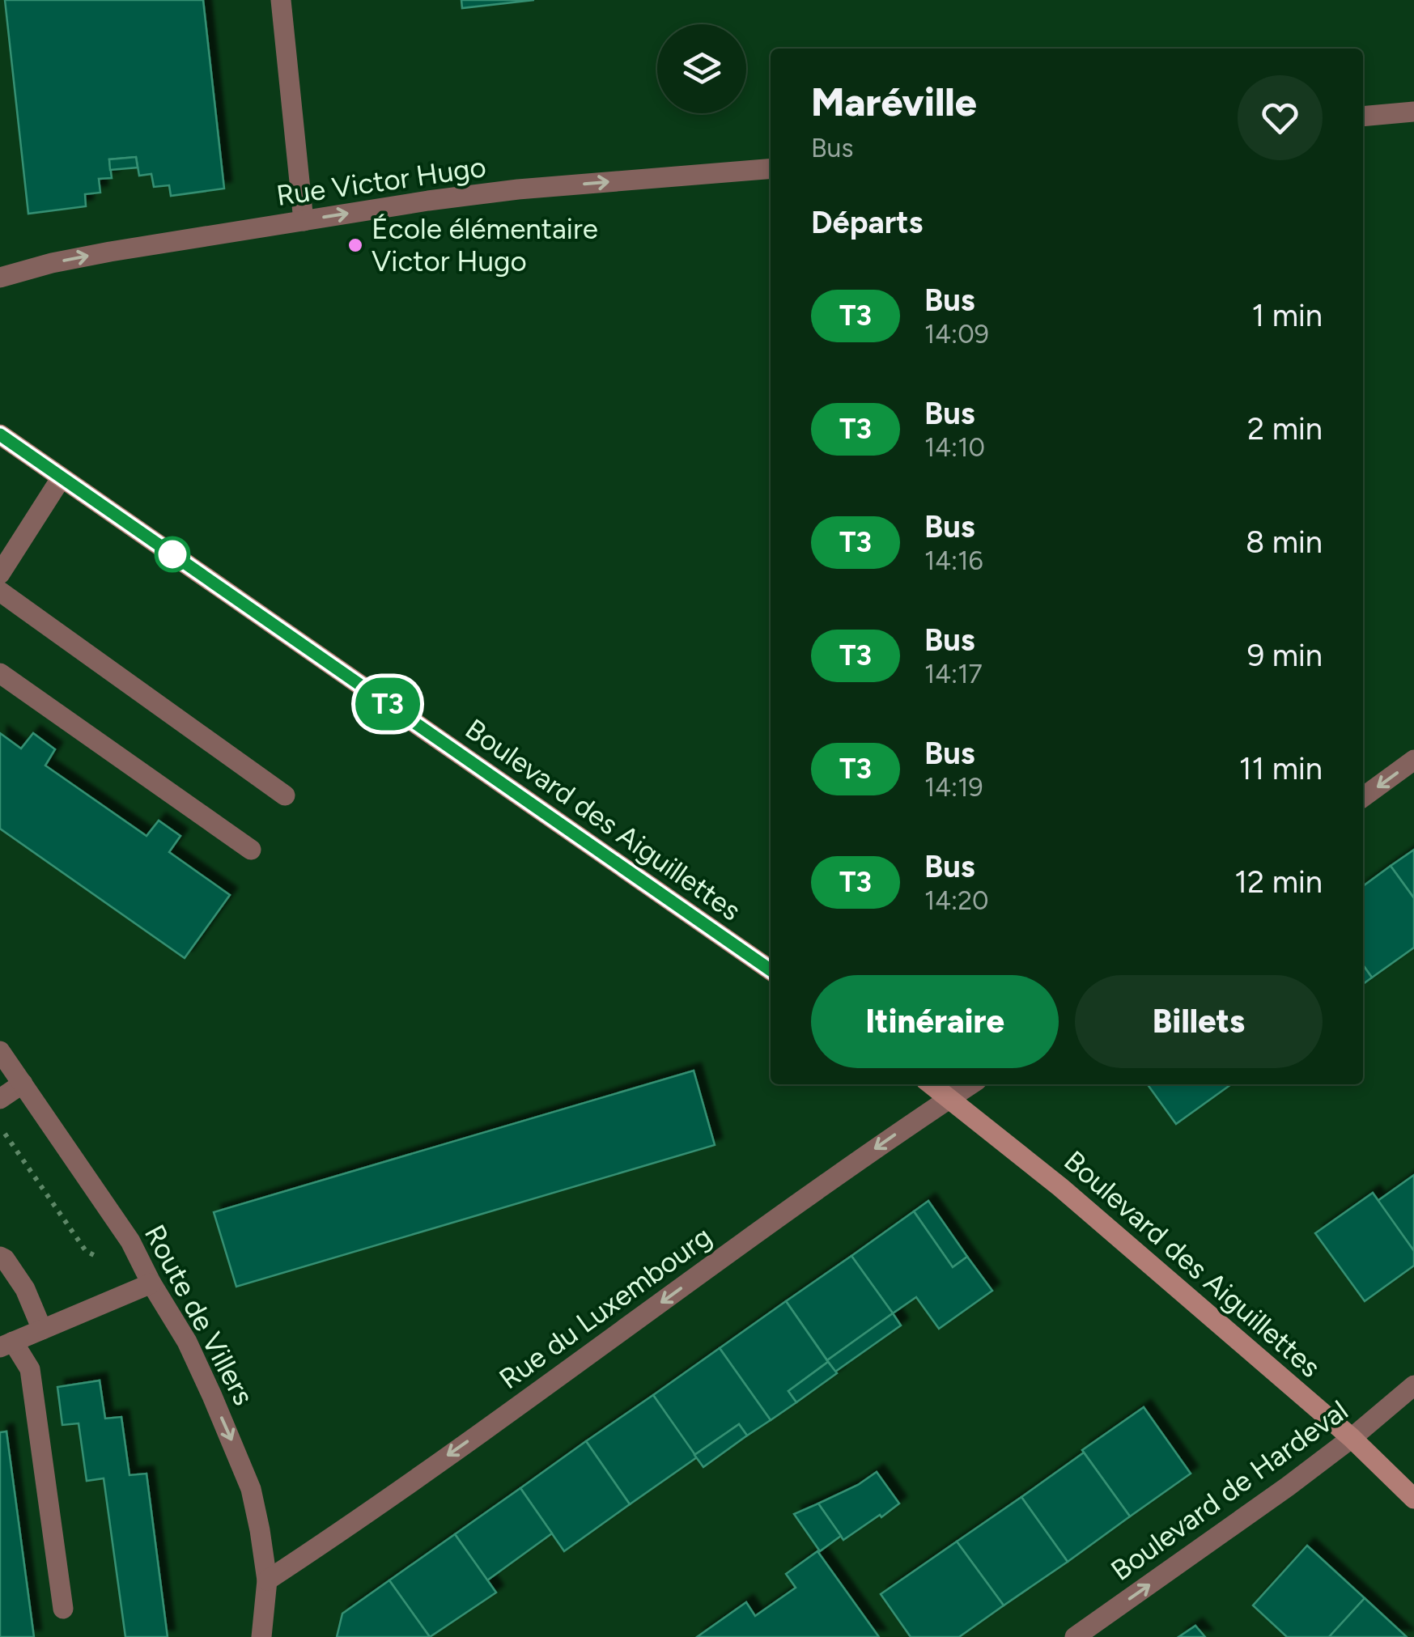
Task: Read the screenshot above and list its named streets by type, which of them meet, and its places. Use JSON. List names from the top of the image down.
{
  "streets": {
    "main road": ["Boulevard des Aiguillettes"],
    "street": [
      "Rue Victor Hugo",
      "Rue du Luxembourg",
      "Route de Villers",
      "Boulevard de Hardeval"
    ]
  },
  "crossings": [
    ["Boulevard des Aiguillettes", "Rue du Luxembourg"],
    ["Boulevard des Aiguillettes", "Boulevard de Hardeval"],
    ["Rue du Luxembourg", "Route de Villers"]
  ],
  "one_way": ["Rue Victor Hugo", "Rue du Luxembourg", "Boulevard de Hardeval"],
  "places": ["École élémentaire Victor Hugo"],
  "lines": ["bus line T3"],
  "page": {
    "on_map": "T3",
    "heading": [
      ["Maréville", "Bus"],
      "Départs"
    ],
    "list": [
      {
        "mark": "T3",
        "name": "Bus",
        "note": "14:09",
        "value": "1 min"
      },
      {
        "mark": "T3",
        "name": "Bus",
        "note": "14:10",
        "value": "2 min"
      },
      {
        "mark": "T3",
        "name": "Bus",
        "note": "14:16",
        "value": "8 min"
      },
      {
        "mark": "T3",
        "name": "Bus",
        "note": "14:17",
        "value": "9 min"
      },
      {
        "mark": "T3",
        "name": "Bus",
        "note": "14:19",
        "value": "11 min"
      },
      {
        "mark": "T3",
        "name": "Bus",
        "note": "14:20",
        "value": "12 min"
      }
    ],
    "buttons": ["Itinéraire", "Billets"]
  }
}
